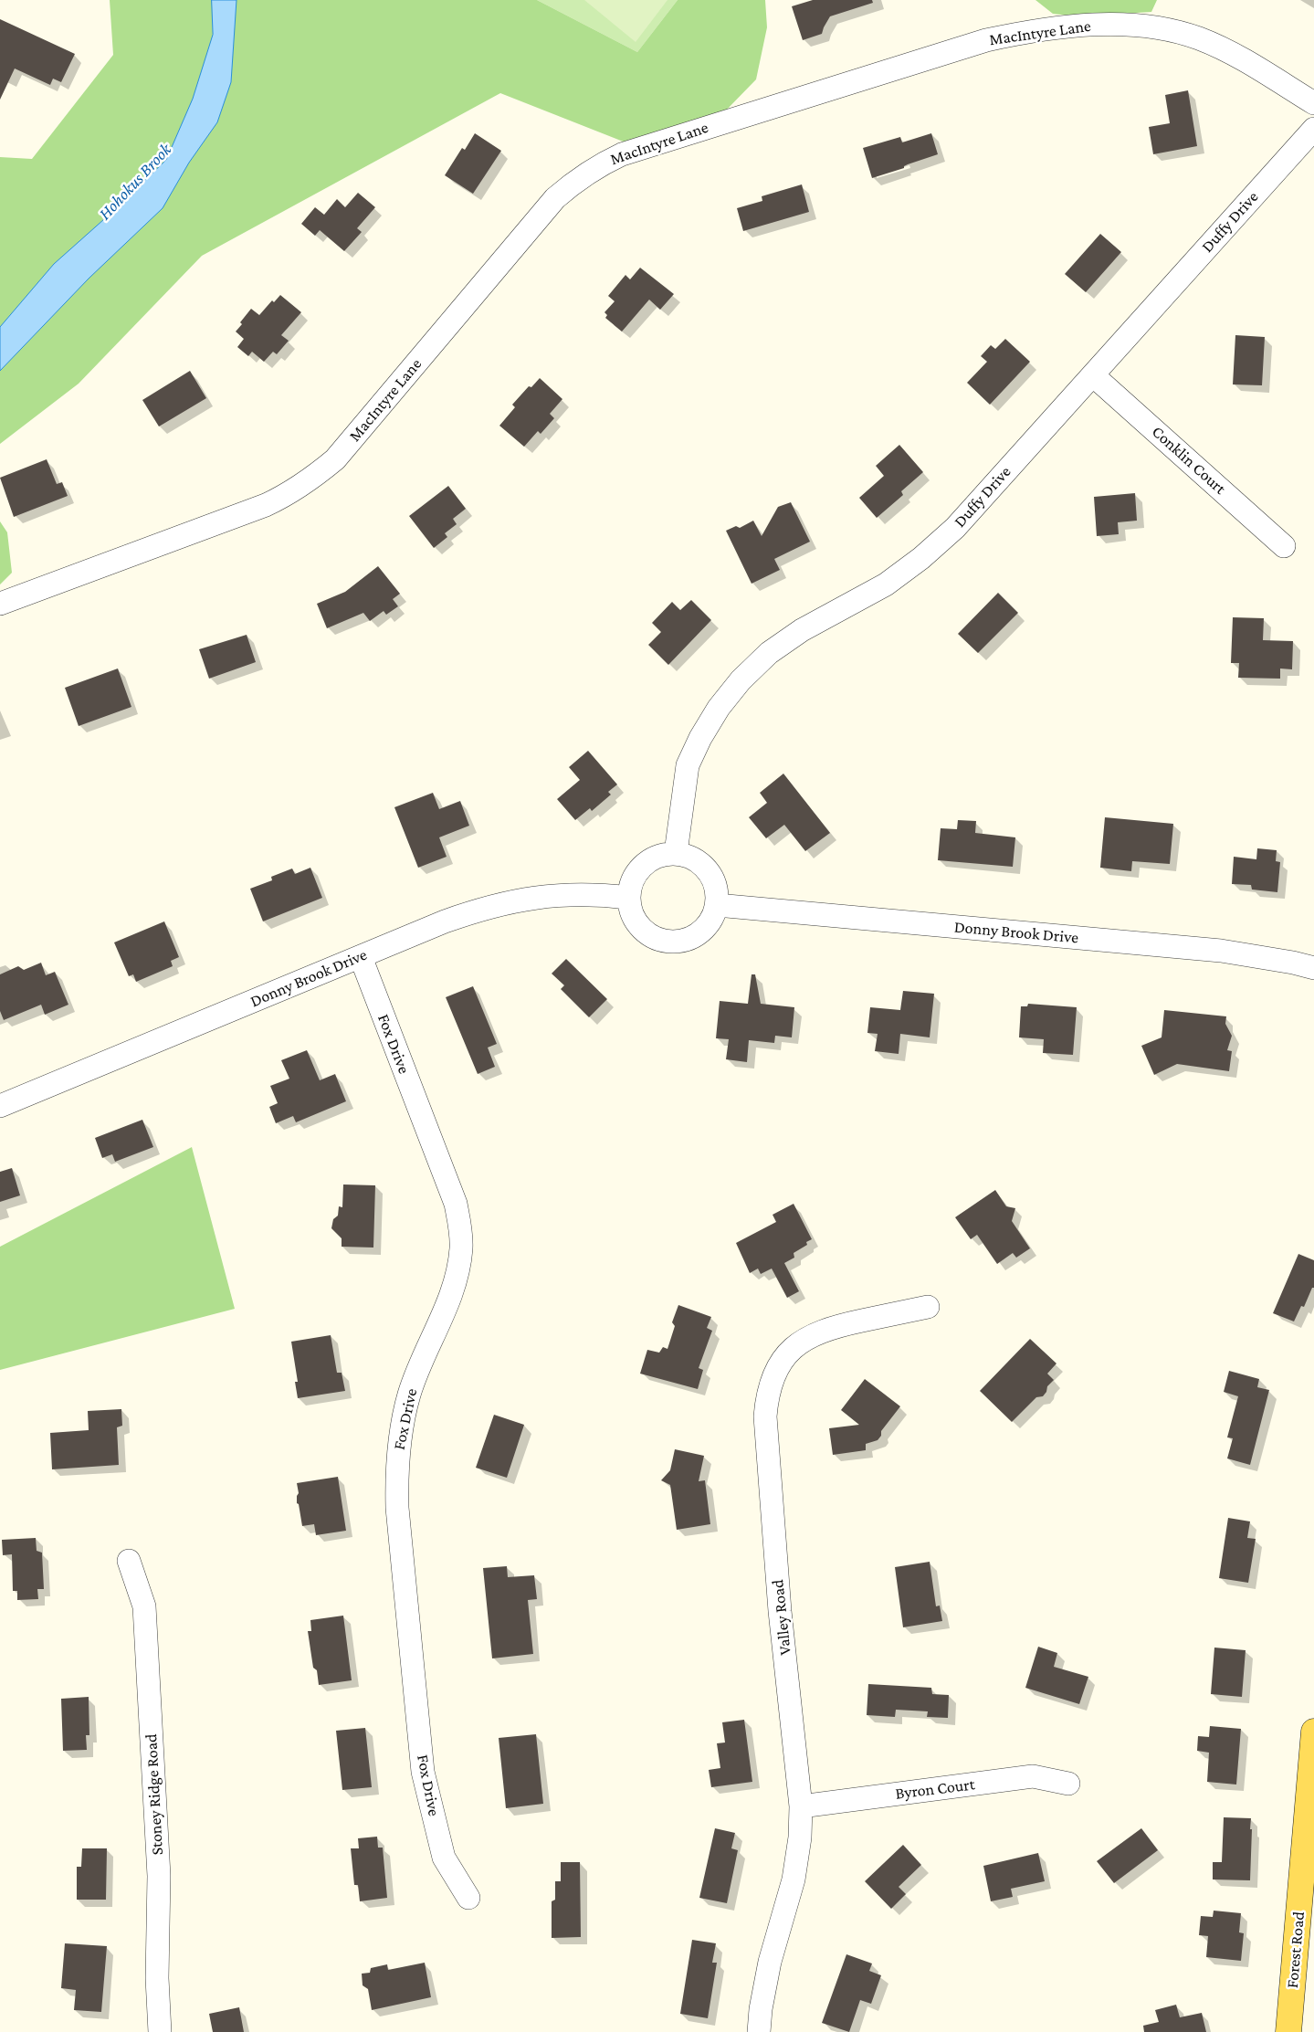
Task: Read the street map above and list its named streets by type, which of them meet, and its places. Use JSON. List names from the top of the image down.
{
  "streets": {
    "main road": ["Forest Road"],
    "street": [
      "MacIntyre Lane",
      "Duffy Drive",
      "Conklin Court",
      "Donny Brook Drive",
      "Fox Drive",
      "Valley Road",
      "Byron Court",
      "Stoney Ridge Road"
    ]
  },
  "crossings": [
    ["Duffy Drive", "Conklin Court"],
    ["Duffy Drive", "Donny Brook Drive"],
    ["Donny Brook Drive", "Fox Drive"],
    ["Valley Road", "Byron Court"]
  ],
  "water": ["Hohokus Brook"]
}
